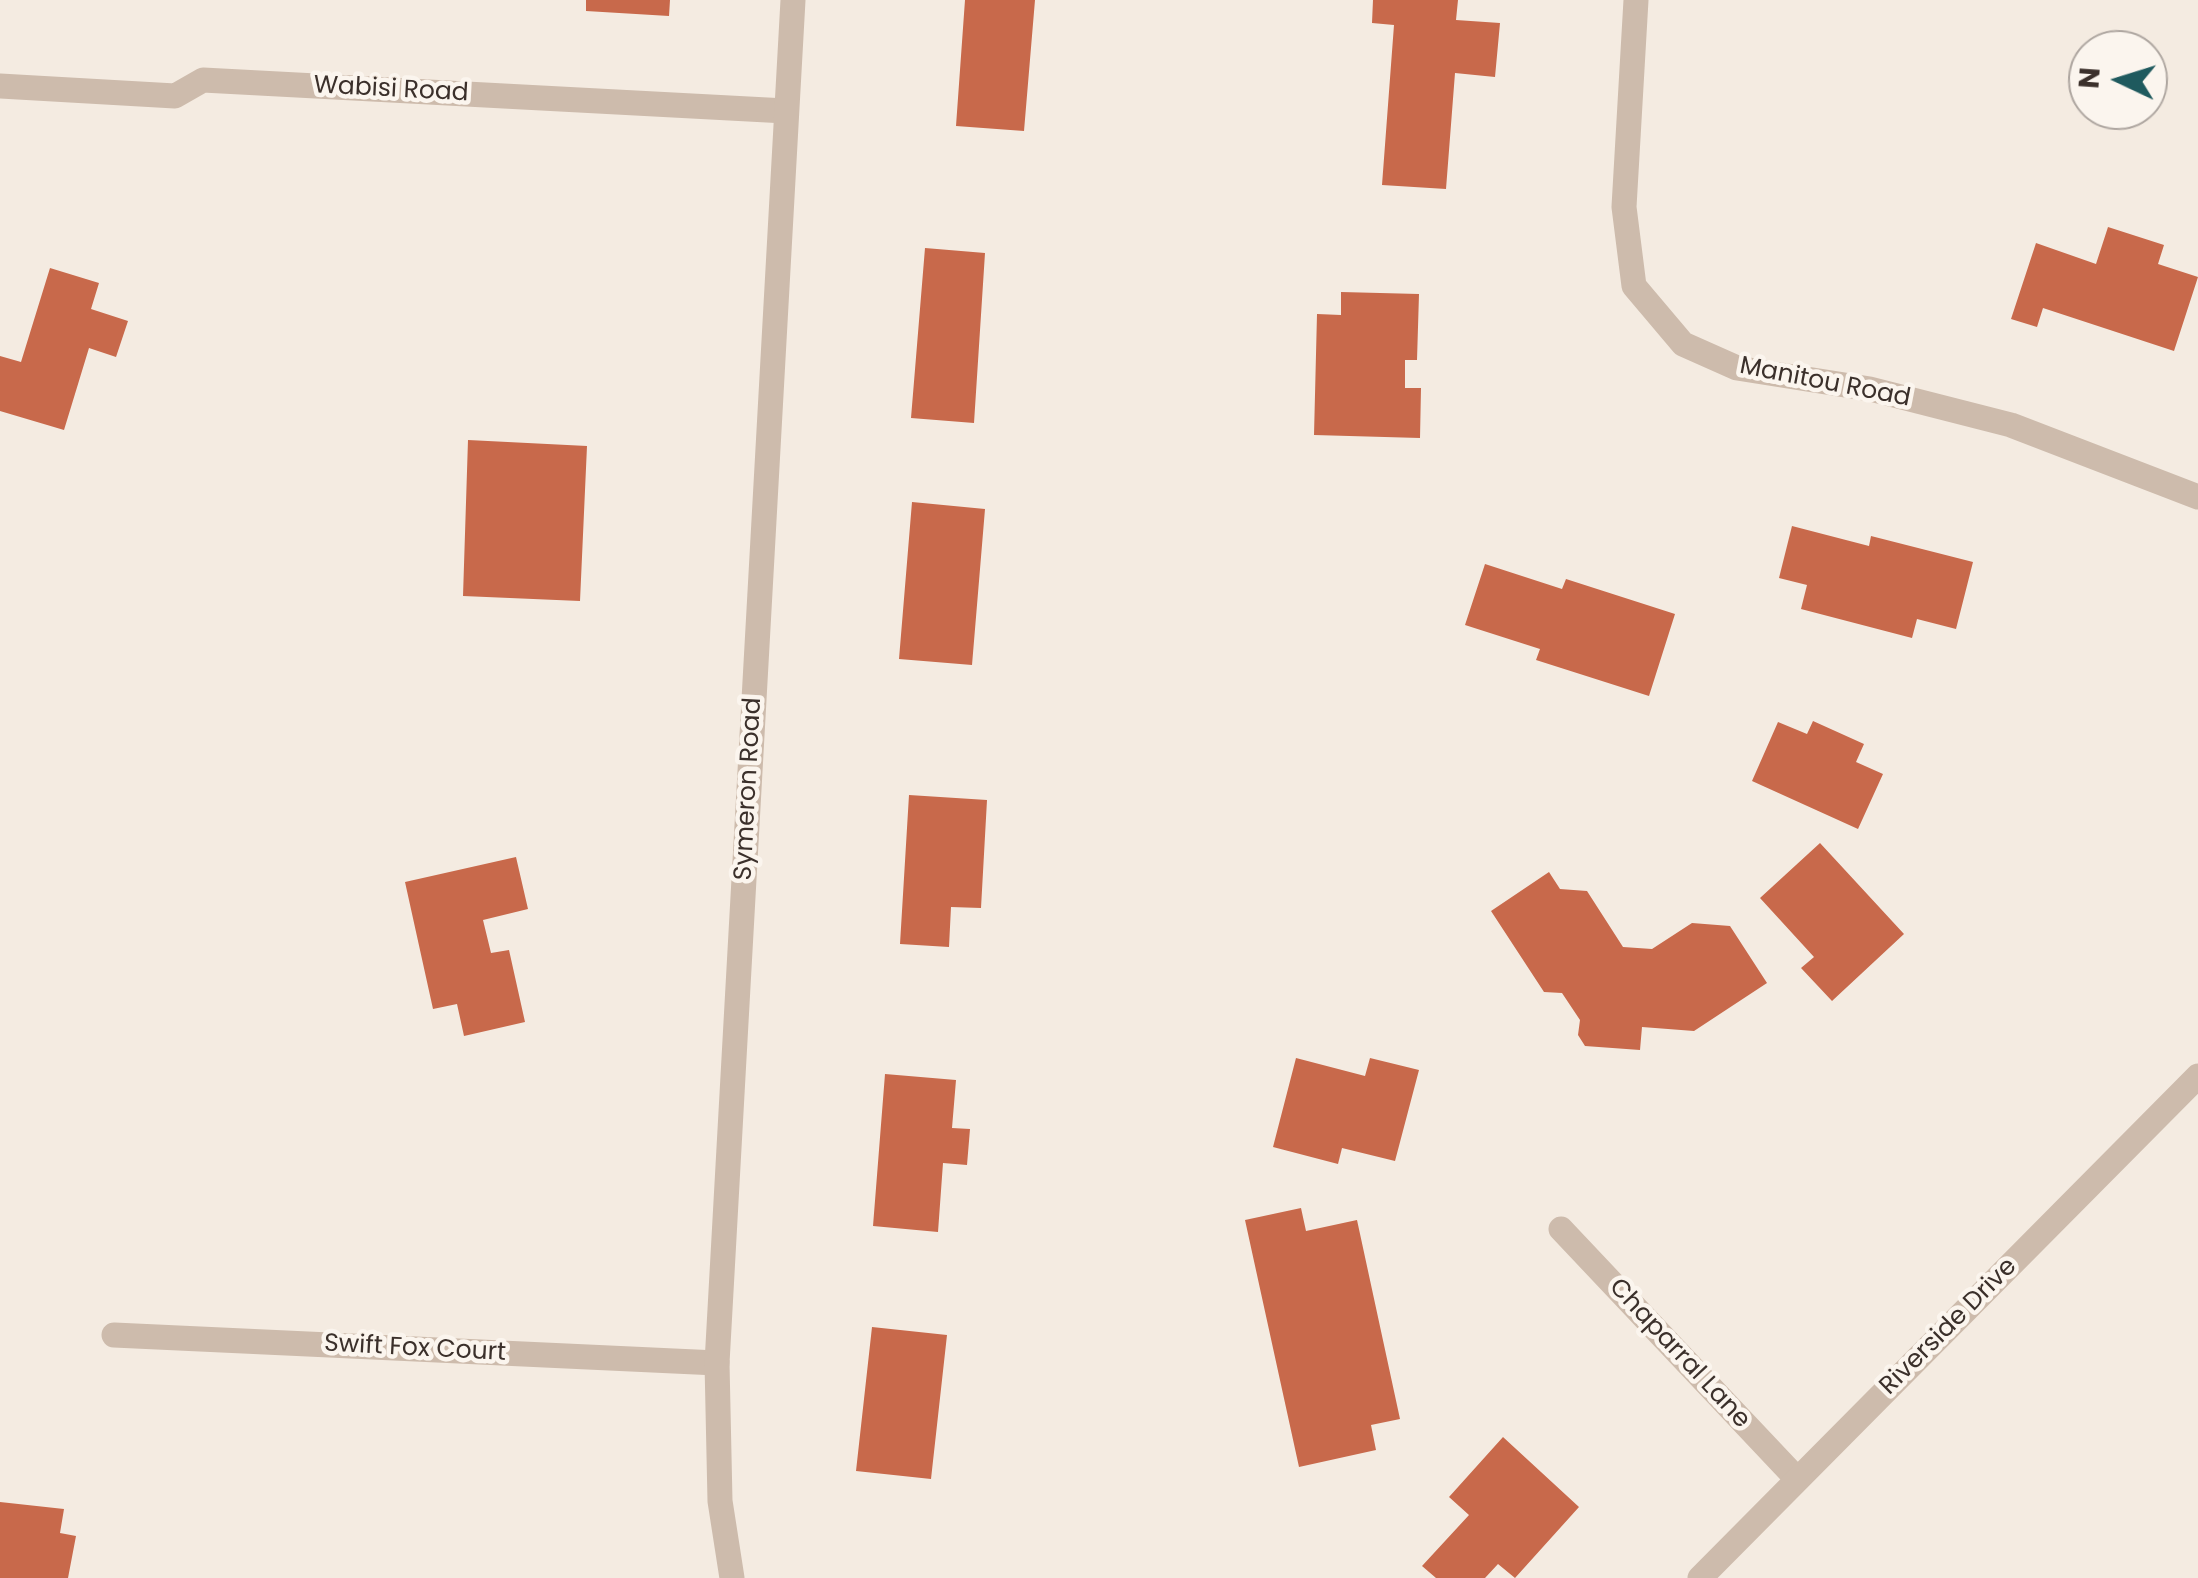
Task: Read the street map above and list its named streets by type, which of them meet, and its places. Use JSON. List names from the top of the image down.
{
  "streets": {
    "street": [
      "Wabisi Road",
      "Manitou Road",
      "Symeron Road",
      "Riverside Drive",
      "Swift Fox Court",
      "Chaparral Lane"
    ]
  },
  "crossings": [
    ["Wabisi Road", "Symeron Road"],
    ["Symeron Road", "Swift Fox Court"],
    ["Riverside Drive", "Chaparral Lane"]
  ],
  "north": "left"
}
